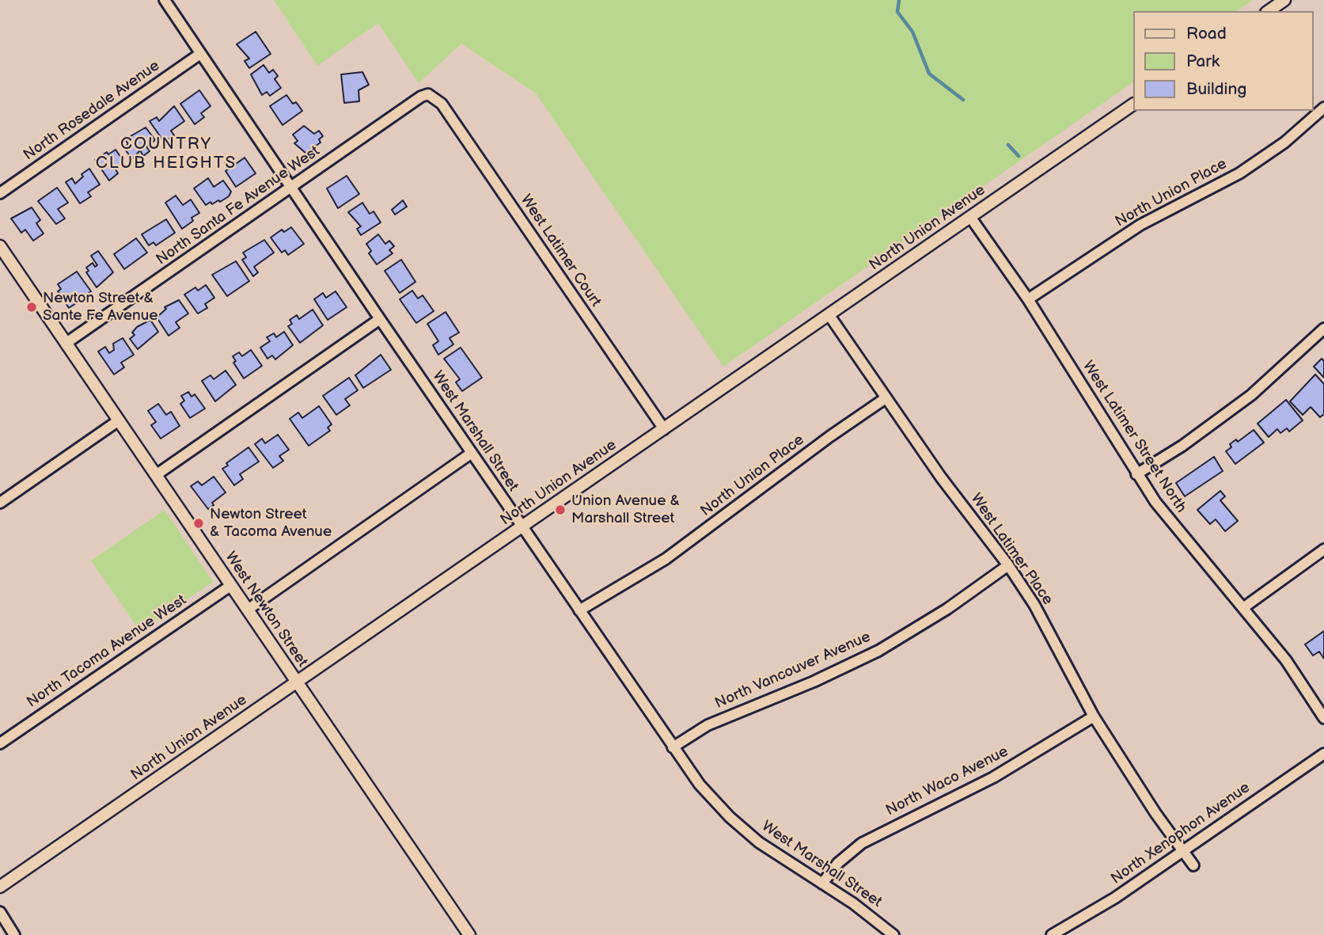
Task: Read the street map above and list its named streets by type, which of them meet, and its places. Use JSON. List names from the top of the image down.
{
  "streets": {
    "street": [
      "North Rosedale Avenue",
      "North Union Place",
      "North Santa Fe Avenue West",
      "North Union Avenue",
      "West Latimer Court",
      "West Marshall Street",
      "West Latimer Street North",
      "West Latimer Place",
      "West Newton Street",
      "North Tacoma Avenue West",
      "North Vancouver Avenue",
      "North Waco Avenue",
      "North Xenophon Avenue"
    ]
  },
  "crossings": [
    ["North Rosedale Avenue", "West Marshall Street"],
    ["North Union Place", "West Marshall Street"],
    ["North Union Place", "West Latimer Street North"],
    ["North Union Place", "West Latimer Place"],
    ["North Santa Fe Avenue West", "West Latimer Court"],
    ["North Santa Fe Avenue West", "West Marshall Street"],
    ["North Santa Fe Avenue West", "West Newton Street"],
    ["North Union Avenue", "West Latimer Court"],
    ["North Union Avenue", "West Marshall Street"],
    ["North Union Avenue", "West Latimer Street North"],
    ["North Union Avenue", "West Latimer Place"],
    ["North Union Avenue", "West Newton Street"],
    ["West Marshall Street", "North Vancouver Avenue"],
    ["West Marshall Street", "North Waco Avenue"],
    ["West Latimer Place", "North Vancouver Avenue"],
    ["West Latimer Place", "North Waco Avenue"],
    ["West Latimer Place", "North Xenophon Avenue"],
    ["West Newton Street", "North Tacoma Avenue West"]
  ],
  "districts": ["COUNTRY CLUB HEIGHTS"],
  "places": ["Newton Street & Sante Fe Avenue", "Union Avenue & Marshall Street", "Newton Street & Tacoma Avenue"],
  "legend": ["Road", "Park", "Building"]
}
